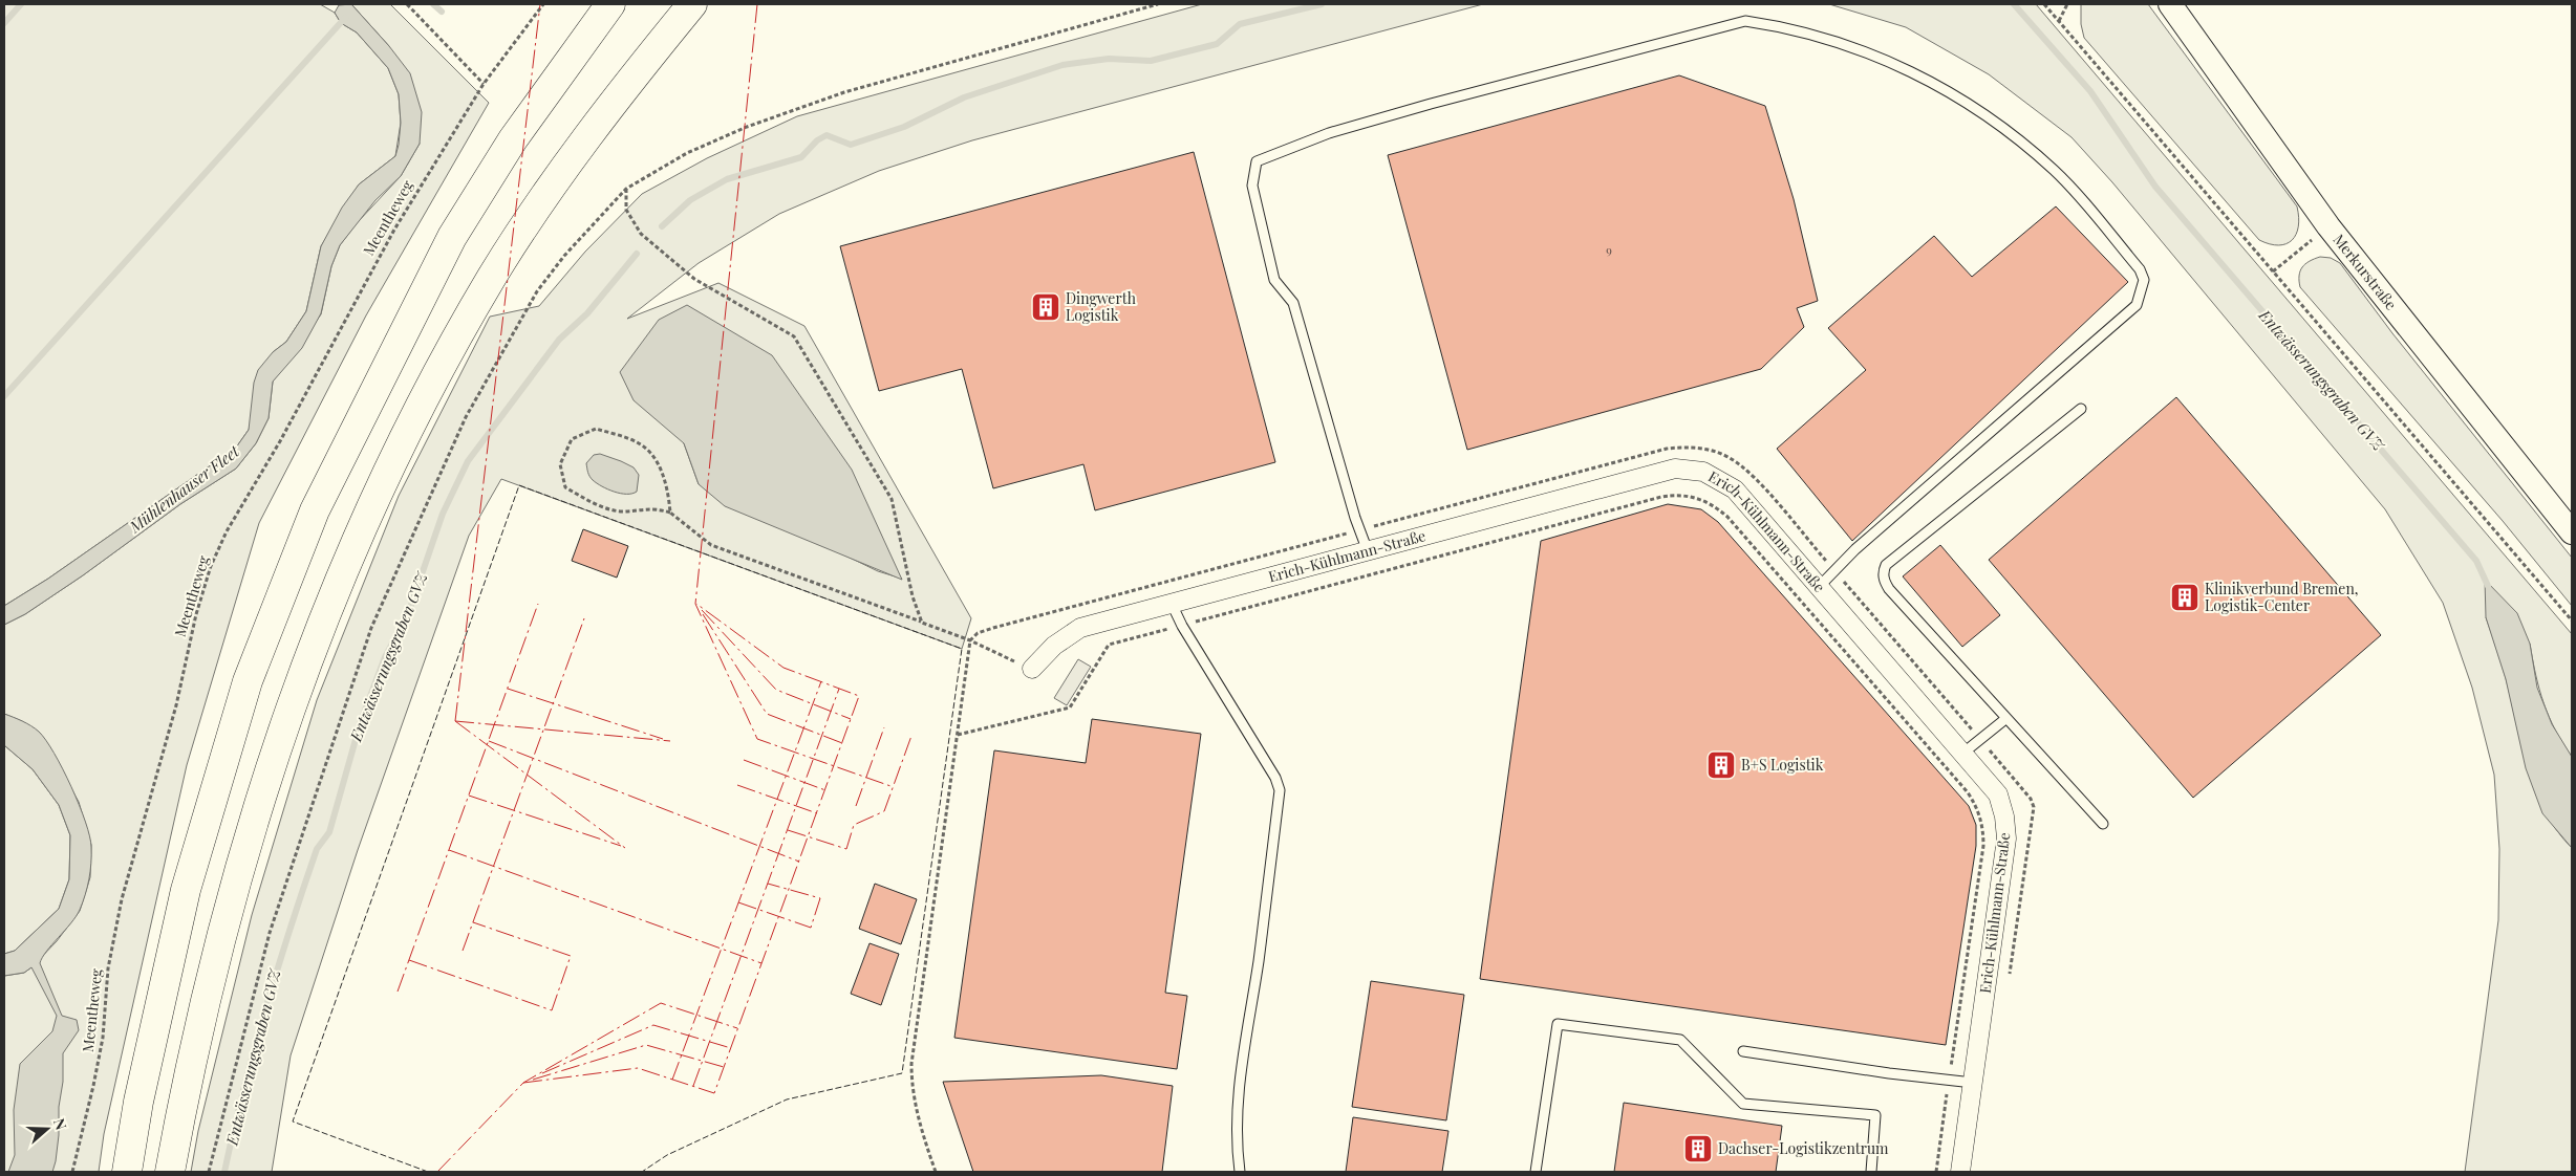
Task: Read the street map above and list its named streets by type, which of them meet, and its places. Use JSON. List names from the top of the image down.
{
  "streets": {
    "street": ["Merkurstraße", "Erich-Kühlmann-Straße"],
    "path": ["Meentheweg"]
  },
  "water": ["Entwässerungsgraben GVZ", "Mühlenhauser Fleet"],
  "places": {
    "building": [
      "Dingwerth Logistik",
      "Klinikverbund Bremen, Logistik-Center",
      "B+S Logistik",
      "Dachser-Logistikzentrum"
    ]
  },
  "house_numbers": ["9"],
  "north": "right"
}
